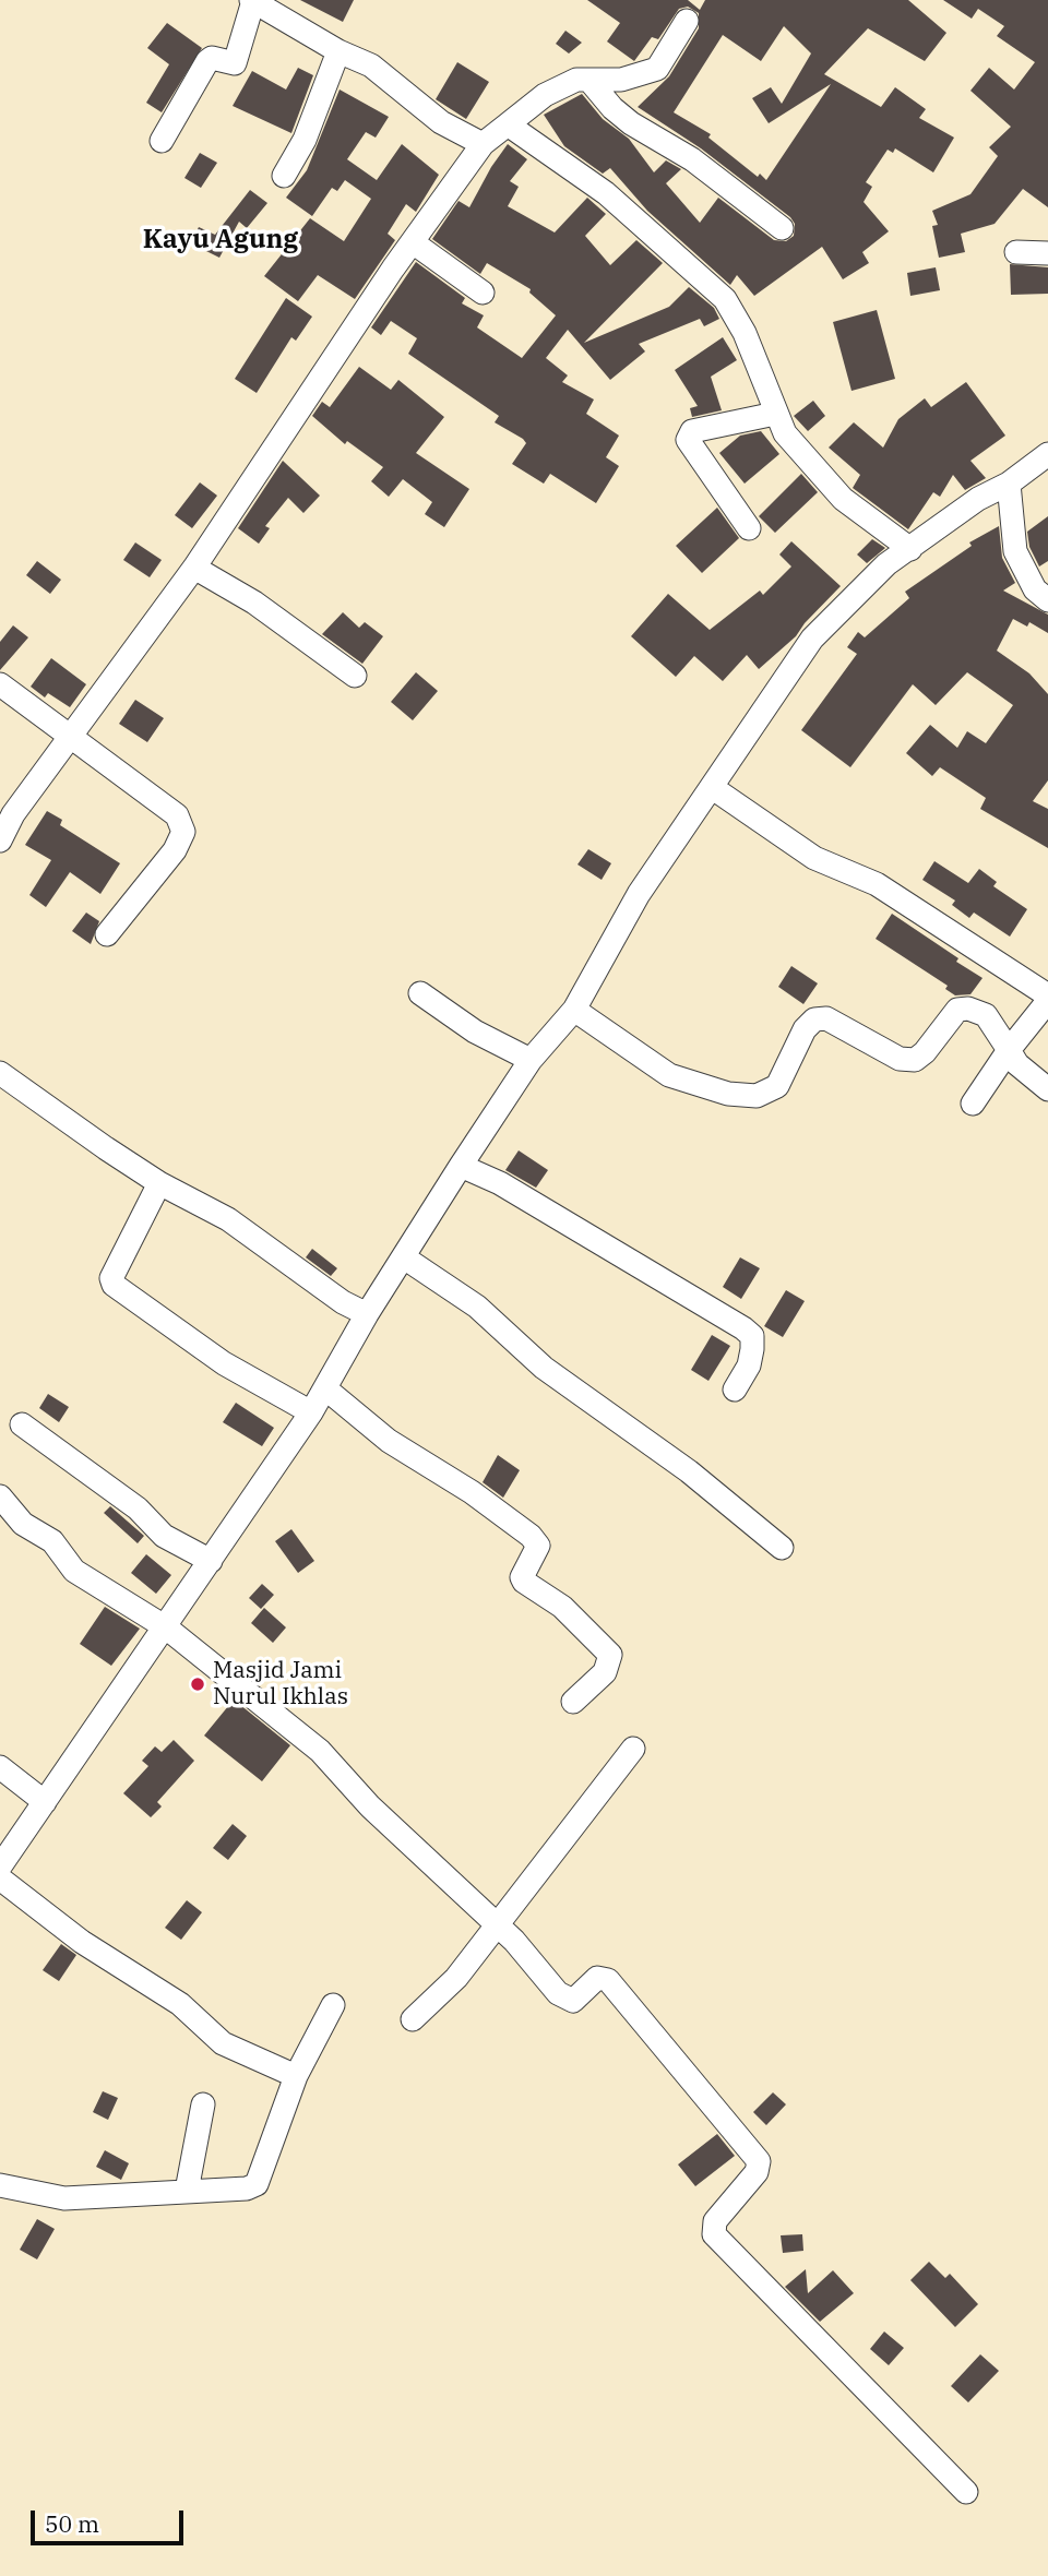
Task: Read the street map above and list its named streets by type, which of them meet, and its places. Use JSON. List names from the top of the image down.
{
  "districts": ["Kayu Agung"],
  "places": ["Masjid Jami Nurul Ikhlas"],
  "scale_bar": "50 m"
}
